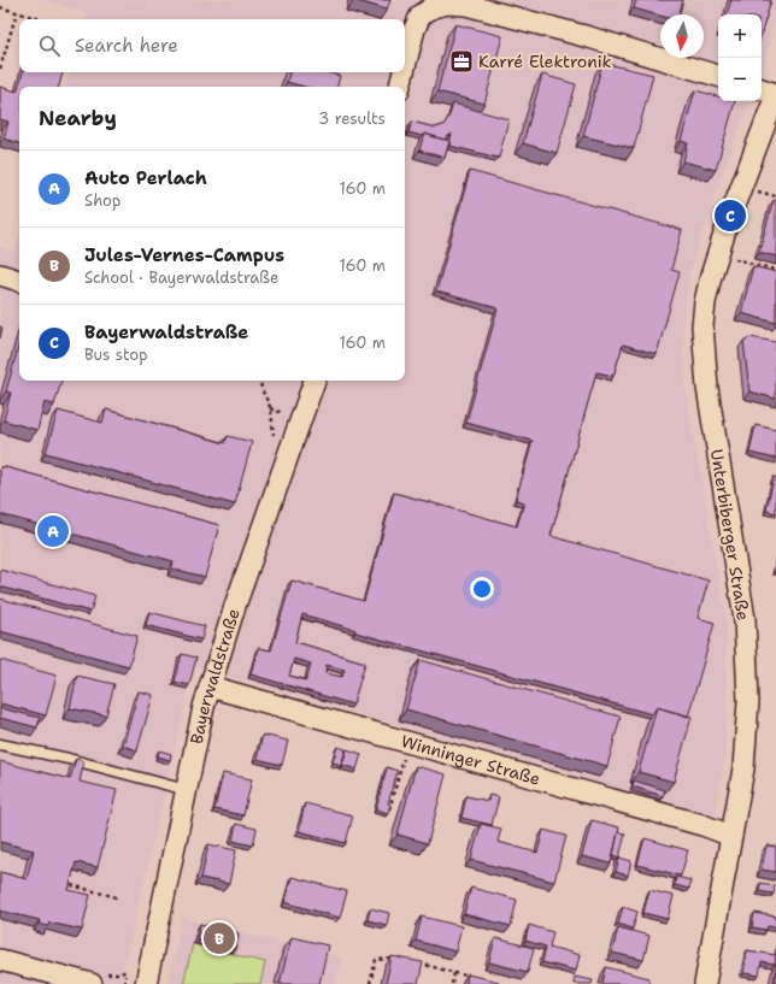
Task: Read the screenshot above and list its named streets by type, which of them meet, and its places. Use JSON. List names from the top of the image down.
{
  "streets": {
    "street": ["Unterbiberger Straße", "Bayerwaldstraße", "Winninger Straße"]
  },
  "crossings": [
    ["Unterbiberger Straße", "Winninger Straße"],
    ["Bayerwaldstraße", "Winninger Straße"]
  ],
  "places": {
    "office": ["Karré Elektronik"]
  },
  "north": "bottom",
  "page": {
    "map_buttons": ["+", "−"],
    "search": "Search here",
    "heading": ["Nearby", "3 results"],
    "list": [
      {
        "mark": "A",
        "name": "Auto Perlach",
        "note": "Shop",
        "value": "160 m"
      },
      {
        "mark": "B",
        "name": "Jules-Vernes-Campus",
        "note": "School · Bayerwaldstraße",
        "value": "160 m"
      },
      {
        "mark": "C",
        "name": "Bayerwaldstraße",
        "note": "Bus stop",
        "value": "160 m"
      }
    ],
    "pins": ["C", "A", "B"]
  }
}
